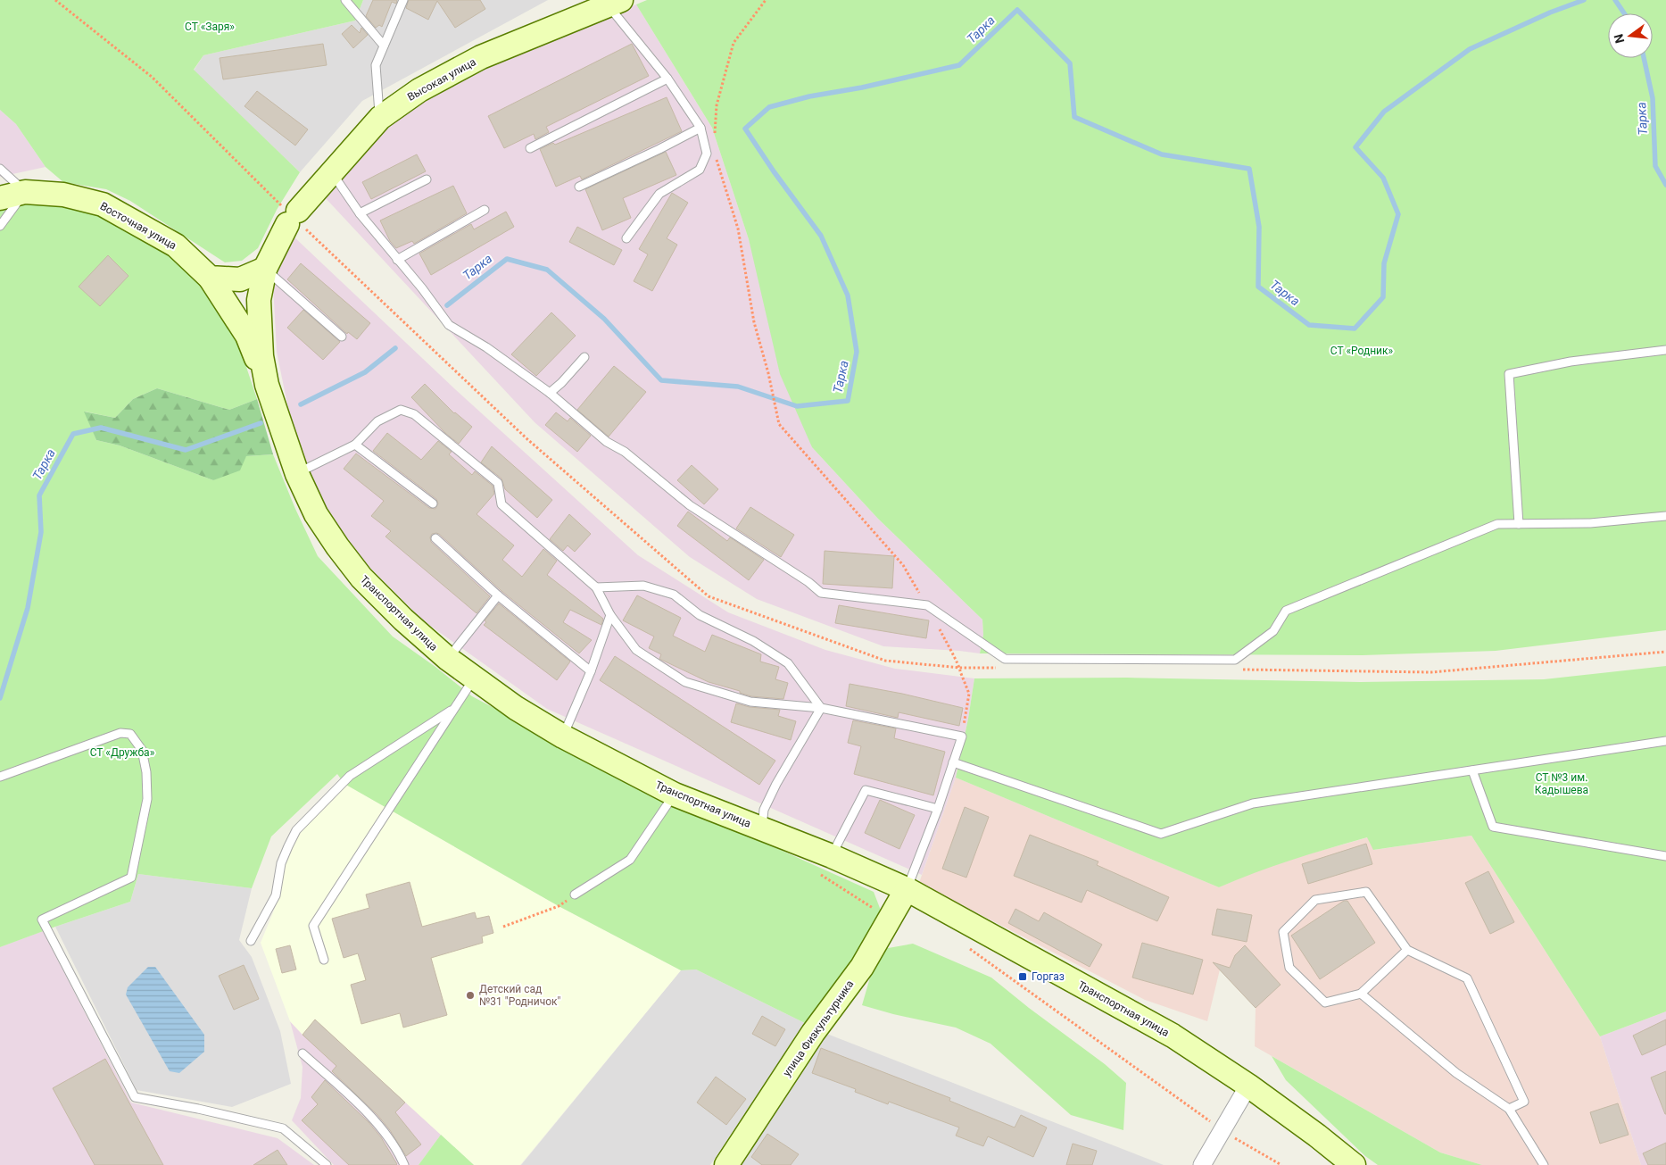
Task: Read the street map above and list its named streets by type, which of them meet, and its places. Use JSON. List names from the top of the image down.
{
  "streets": {
    "street": [
      "Высокая улица",
      "Восточная улица",
      "Транспортная улица",
      "улица Физкультурника"
    ]
  },
  "crossings": [
    ["Высокая улица", "Транспортная улица"],
    ["Восточная улица", "Транспортная улица"],
    ["Транспортная улица", "улица Физкультурника"]
  ],
  "water": ["Тарка"],
  "parks": [
    "СТ «Заря»",
    "СТ «Родник»",
    "СТ «Дружба»",
    "СТ №3 им. Кадышева"
  ],
  "places": {
    "transit": ["Горгаз"],
    "other": ["Детский сад №31 \"Родничок\""]
  },
  "north": "left"
}
